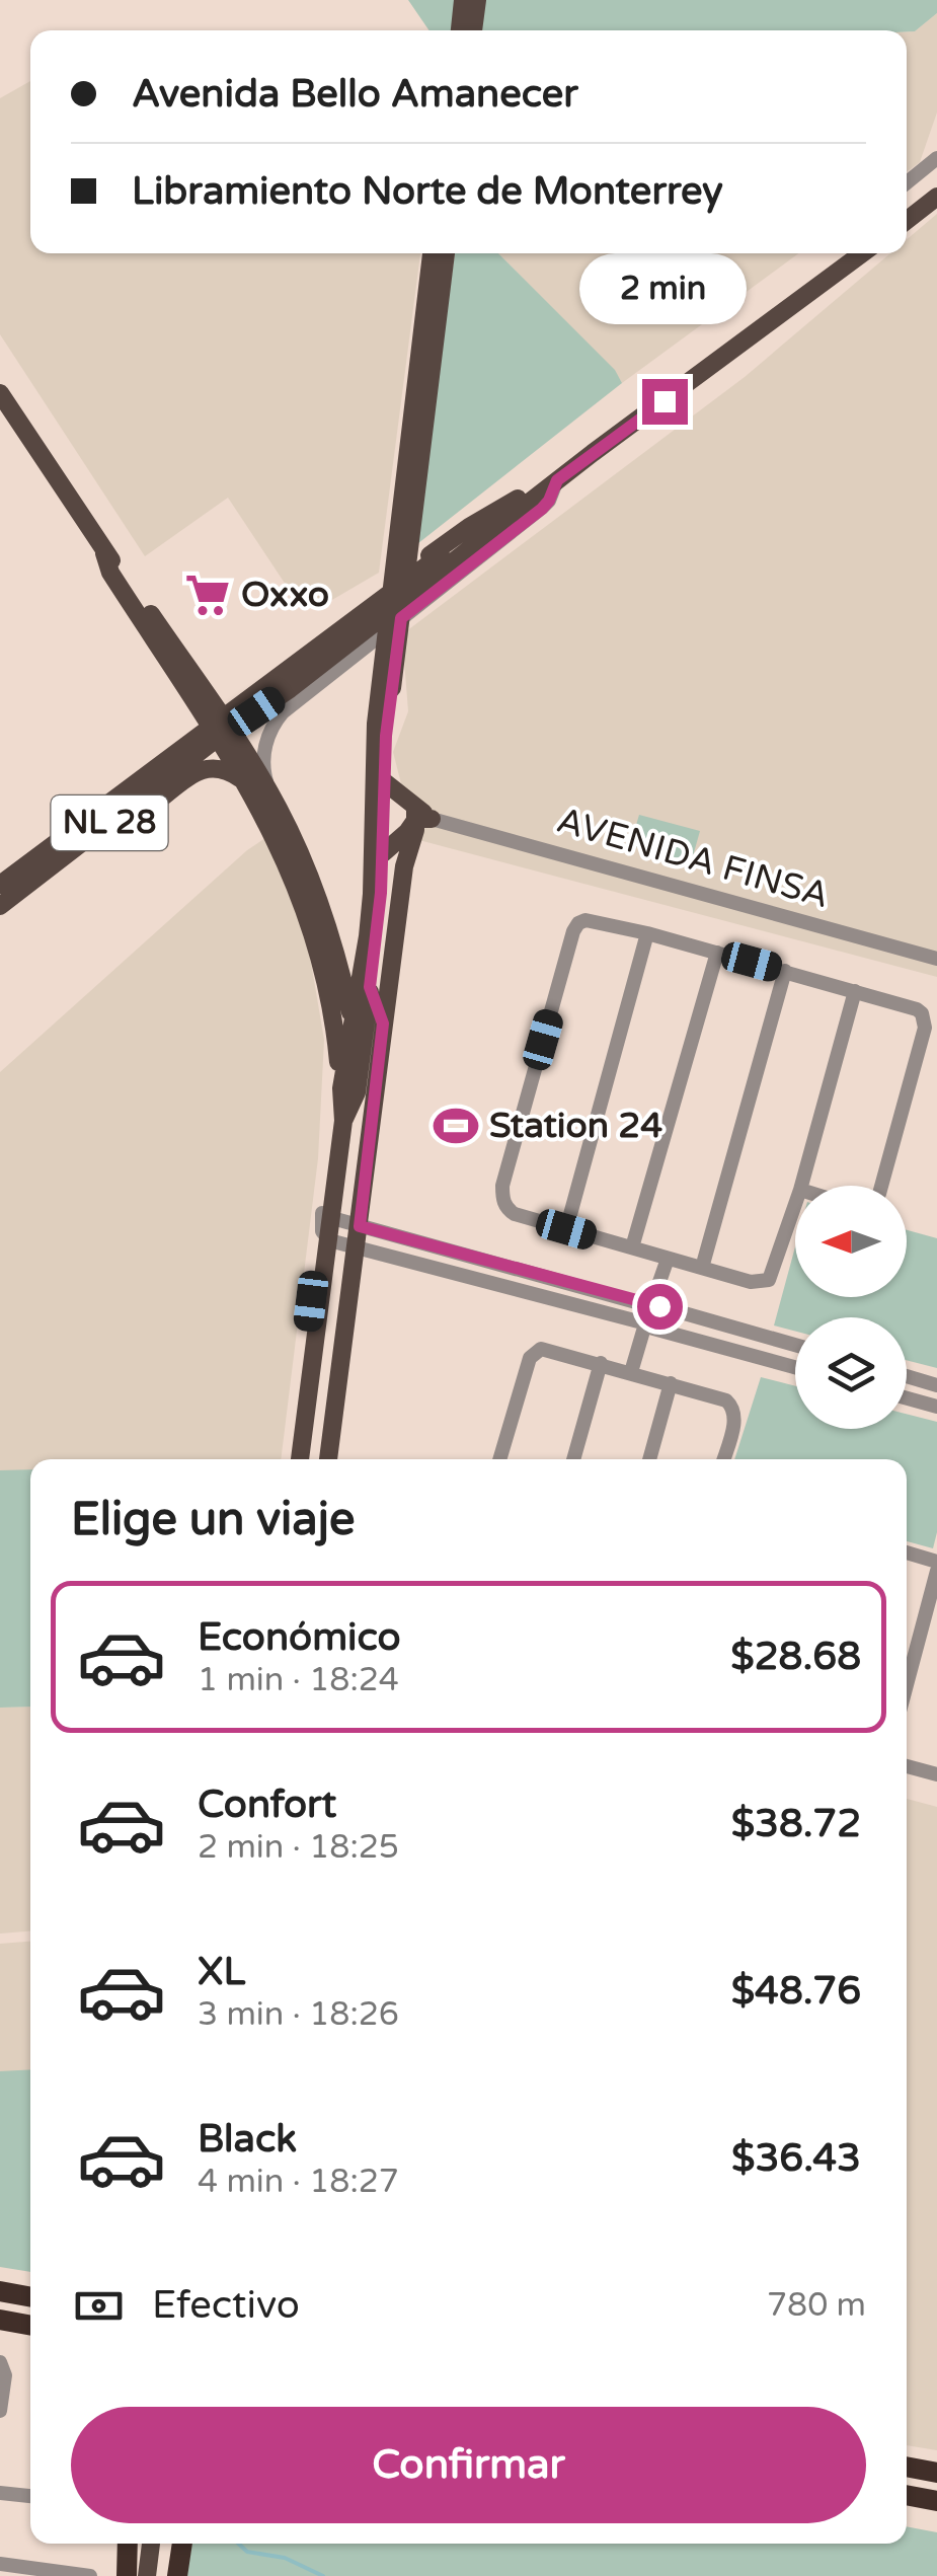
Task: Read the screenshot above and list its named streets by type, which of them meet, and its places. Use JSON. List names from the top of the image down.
{
  "streets": {
    "main road": ["NL 28"],
    "street": ["AVENIDA FINSA"]
  },
  "places": {
    "supermarket": ["Oxxo"],
    "sports": ["Station 24"]
  },
  "north": "left",
  "page": {
    "banner": ["Avenida Bello Amanecer", "Libramiento Norte de Monterrey"],
    "bubble": "2 min",
    "heading": "Elige un viaje",
    "list": [
      {
        "name": "Económico",
        "note": "1 min · 18:24",
        "value": "$28.68"
      },
      {
        "name": "Confort",
        "note": "2 min · 18:25",
        "value": "$38.72"
      },
      {
        "name": "XL",
        "note": "3 min · 18:26",
        "value": "$48.76"
      },
      {
        "name": "Black",
        "note": "4 min · 18:27",
        "value": "$36.43"
      }
    ],
    "pay": ["Efectivo", "780 m"],
    "buttons": "Confirmar"
  }
}
